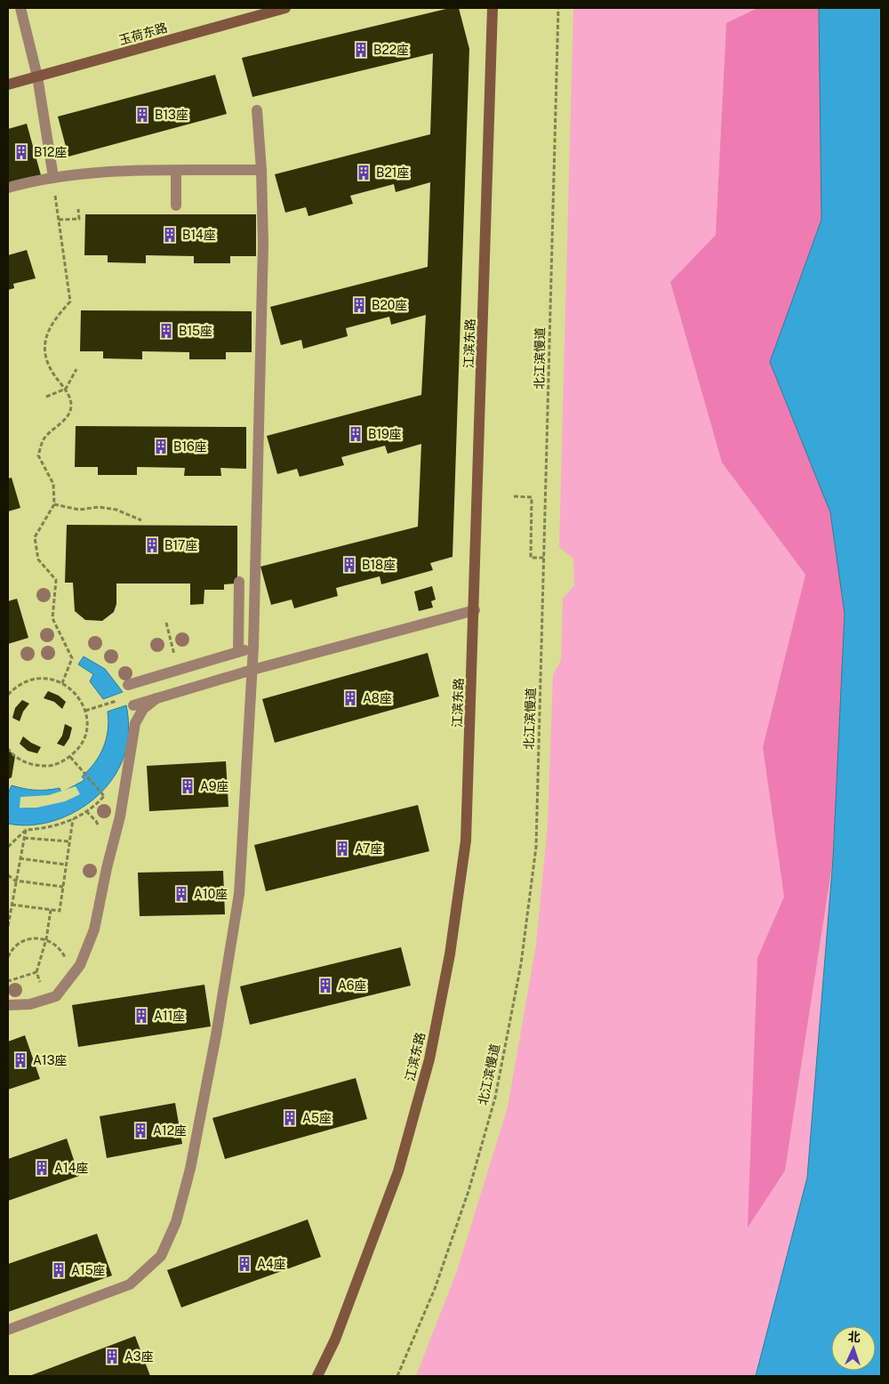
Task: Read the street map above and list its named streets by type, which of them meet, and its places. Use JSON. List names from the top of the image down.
{
  "streets": {
    "main road": ["玉荷东路", "江滨东路"],
    "path": ["北江滨慢道"]
  },
  "places": {
    "building": [
      "B22座",
      "B13座",
      "B12座",
      "B21座",
      "B14座",
      "B20座",
      "B15座",
      "B19座",
      "B16座",
      "B17座",
      "B18座",
      "A8座",
      "A9座",
      "A7座",
      "A10座",
      "A6座",
      "A11座",
      "A13座",
      "A5座",
      "A12座",
      "A14座",
      "A4座",
      "A15座",
      "A3座"
    ]
  },
  "north": "top"
}
